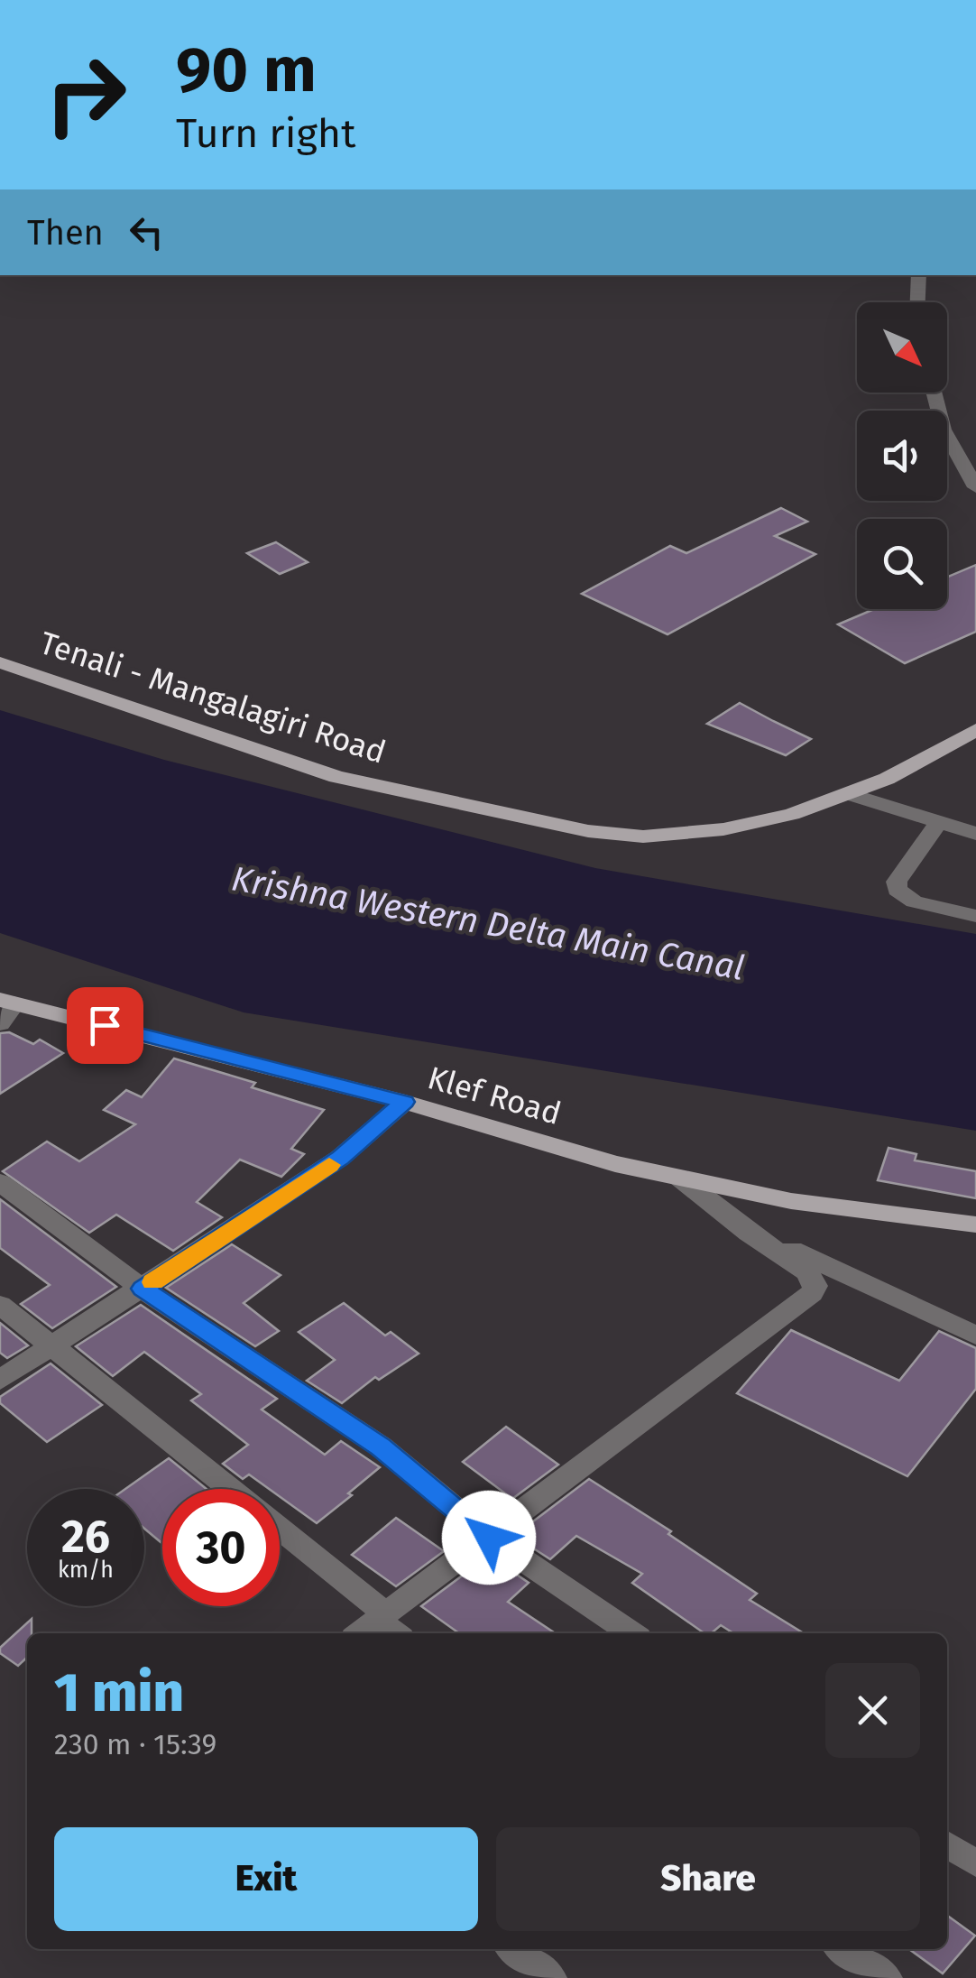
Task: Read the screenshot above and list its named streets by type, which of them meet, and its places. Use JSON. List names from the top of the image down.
{
  "streets": {
    "main road": ["Tenali - Mangalagiri Road", "Klef Road"]
  },
  "water": ["Krishna Western Delta Main Canal"],
  "north": "bottom right",
  "page": {
    "turn": ["90 m", "Turn right"],
    "then": "Then",
    "speed": "26 km/h",
    "limit": "30",
    "heading": ["1 min", "230 m · 15:39"],
    "buttons": ["Exit", "Share"]
  }
}
